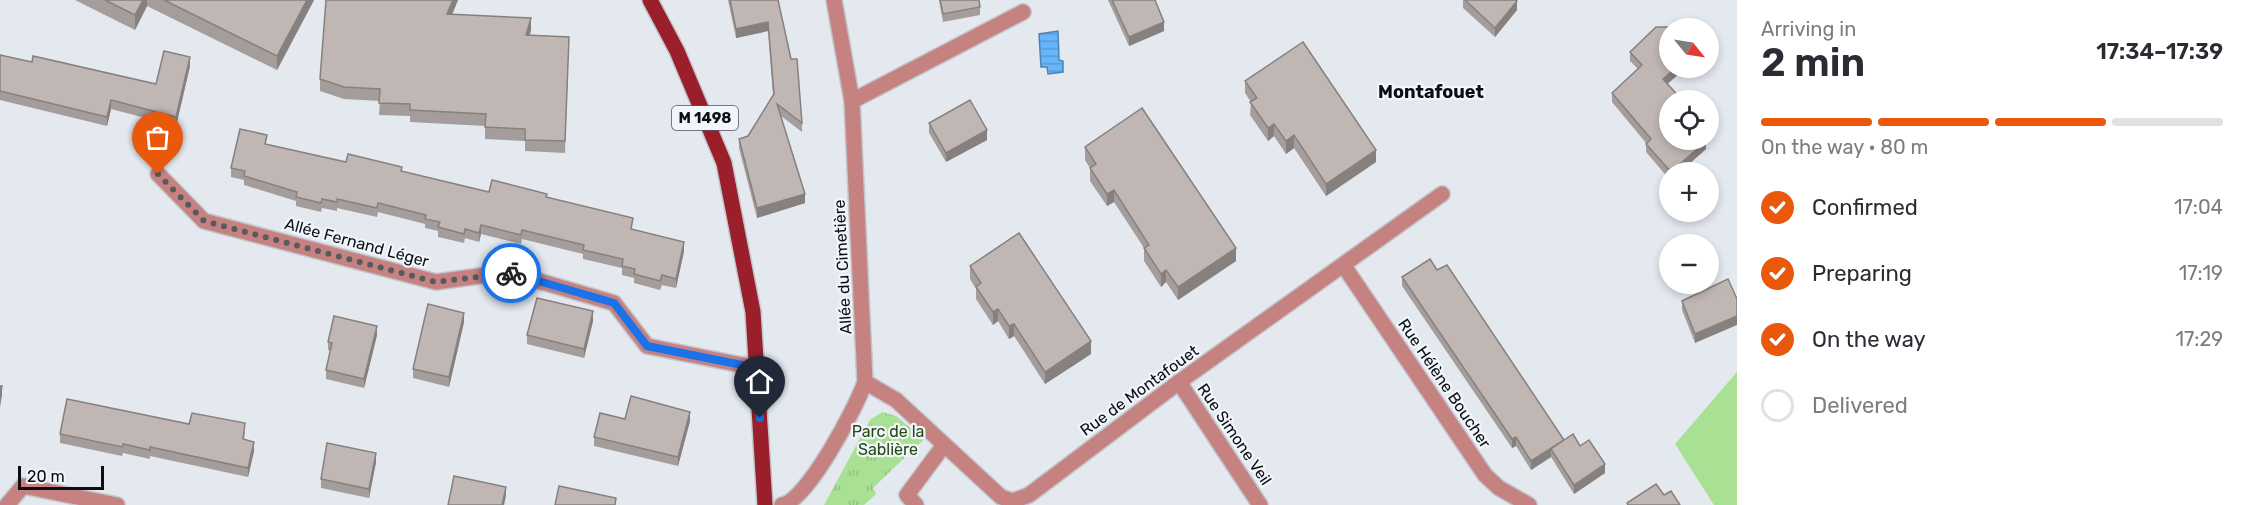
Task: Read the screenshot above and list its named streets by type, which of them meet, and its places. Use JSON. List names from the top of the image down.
{
  "streets": {
    "main road": ["M 1498"],
    "street": [
      "Allée Fernand Léger",
      "Allée du Cimetière",
      "Rue Hélène Boucher",
      "Rue de Montafouet",
      "Rue Simone Veil"
    ]
  },
  "crossings": [
    ["M 1498", "Allée Fernand Léger"],
    ["Allée du Cimetière", "Rue de Montafouet"],
    ["Rue Hélène Boucher", "Rue de Montafouet"],
    ["Rue de Montafouet", "Rue Simone Veil"]
  ],
  "districts": ["Montafouet"],
  "parks": ["Parc de la Sablière"],
  "scale_bar": "20 m",
  "north": "bottom right",
  "page": {
    "heading": ["2 min", "Arriving in", "17:34–17:39"],
    "map_buttons": ["+", "−"],
    "bar": "On the way · 80 m",
    "list": [
      ["Confirmed", "17:04"],
      ["Preparing", "17:19"],
      ["On the way", "17:29"],
      "Delivered"
    ],
    "scale": "20 m"
  }
}
